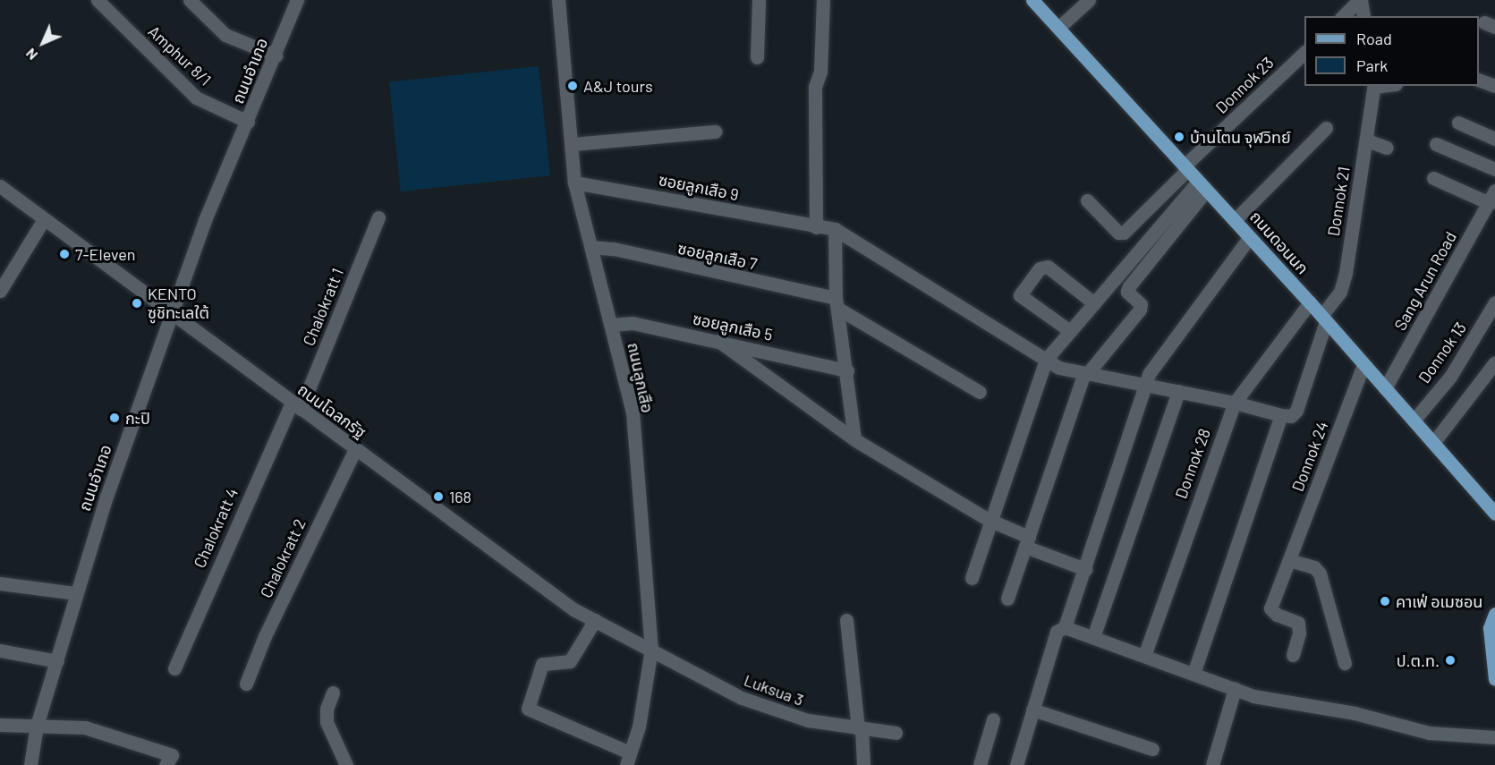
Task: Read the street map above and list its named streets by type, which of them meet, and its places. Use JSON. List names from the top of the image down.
{
  "streets": {
    "main road": ["ถนนดอนนก"],
    "street": [
      "Amphur 8/1",
      "ถนนอำเภอ",
      "Donnok 23",
      "ซอยลูกเสือ 9",
      "Donnok 21",
      "ซอยลูกเสือ 7",
      "Sang Arun Road",
      "Chalokratt 1",
      "ซอยลูกเสือ 5",
      "Donnok 13",
      "ถนนลูกเสือ",
      "ถนนโฉลกรัฐ",
      "Donnok 24",
      "Donnok 28",
      "Chalokratt 4",
      "Chalokratt 2",
      "Luksua 3"
    ]
  },
  "crossings": [
    ["Amphur 8/1", "ถนนอำเภอ"],
    ["ถนนอำเภอ", "ถนนโฉลกรัฐ"],
    ["Donnok 23", "ถนนดอนนก"],
    ["ซอยลูกเสือ 9", "ถนนลูกเสือ"],
    ["Donnok 21", "ถนนดอนนก"],
    ["ถนนดอนนก", "Sang Arun Road"],
    ["ถนนดอนนก", "Donnok 13"],
    ["ถนนดอนนก", "Donnok 24"],
    ["ถนนดอนนก", "Donnok 28"],
    ["ซอยลูกเสือ 7", "ถนนลูกเสือ"],
    ["Chalokratt 1", "ถนนโฉลกรัฐ"],
    ["Chalokratt 1", "Chalokratt 4"],
    ["ซอยลูกเสือ 5", "ถนนลูกเสือ"],
    ["ถนนลูกเสือ", "ถนนโฉลกรัฐ"],
    ["ถนนลูกเสือ", "Luksua 3"],
    ["ถนนโฉลกรัฐ", "Chalokratt 4"],
    ["ถนนโฉลกรัฐ", "Chalokratt 2"],
    ["ถนนโฉลกรัฐ", "Luksua 3"]
  ],
  "places": [
    "A&J tours",
    "บ้านโตน จุฬวิทย์",
    "7-Eleven",
    "KENTO ซูชิทะเลใต้",
    "กะปิ",
    "168",
    "คาเฟ่ อเมซอน",
    "ป.ต.ท."
  ],
  "legend": ["Road", "Park"],
  "north": "bottom left"
}
